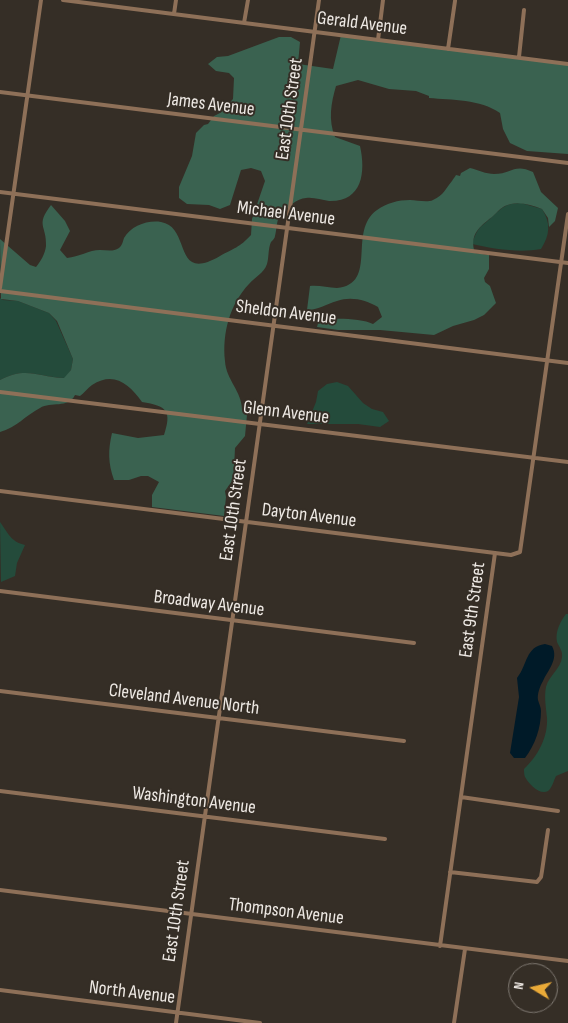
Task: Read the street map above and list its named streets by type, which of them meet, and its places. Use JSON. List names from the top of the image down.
{
  "streets": {
    "street": [
      "Gerald Avenue",
      "James Avenue",
      "East 10th Street",
      "Michael Avenue",
      "Sheldon Avenue",
      "Glenn Avenue",
      "Dayton Avenue",
      "Broadway Avenue",
      "East 9th Street",
      "Cleveland Avenue North",
      "Washington Avenue",
      "Thompson Avenue",
      "North Avenue"
    ]
  },
  "crossings": [
    ["Gerald Avenue", "East 10th Street"],
    ["James Avenue", "East 10th Street"],
    ["East 10th Street", "Michael Avenue"],
    ["East 10th Street", "Sheldon Avenue"],
    ["East 10th Street", "Glenn Avenue"],
    ["East 10th Street", "Dayton Avenue"],
    ["East 10th Street", "Broadway Avenue"],
    ["East 10th Street", "Cleveland Avenue North"],
    ["East 10th Street", "Washington Avenue"],
    ["East 10th Street", "Thompson Avenue"],
    ["East 10th Street", "North Avenue"],
    ["Michael Avenue", "East 9th Street"],
    ["Sheldon Avenue", "East 9th Street"],
    ["Glenn Avenue", "East 9th Street"],
    ["Dayton Avenue", "East 9th Street"],
    ["East 9th Street", "Thompson Avenue"]
  ],
  "north": "left"
}
